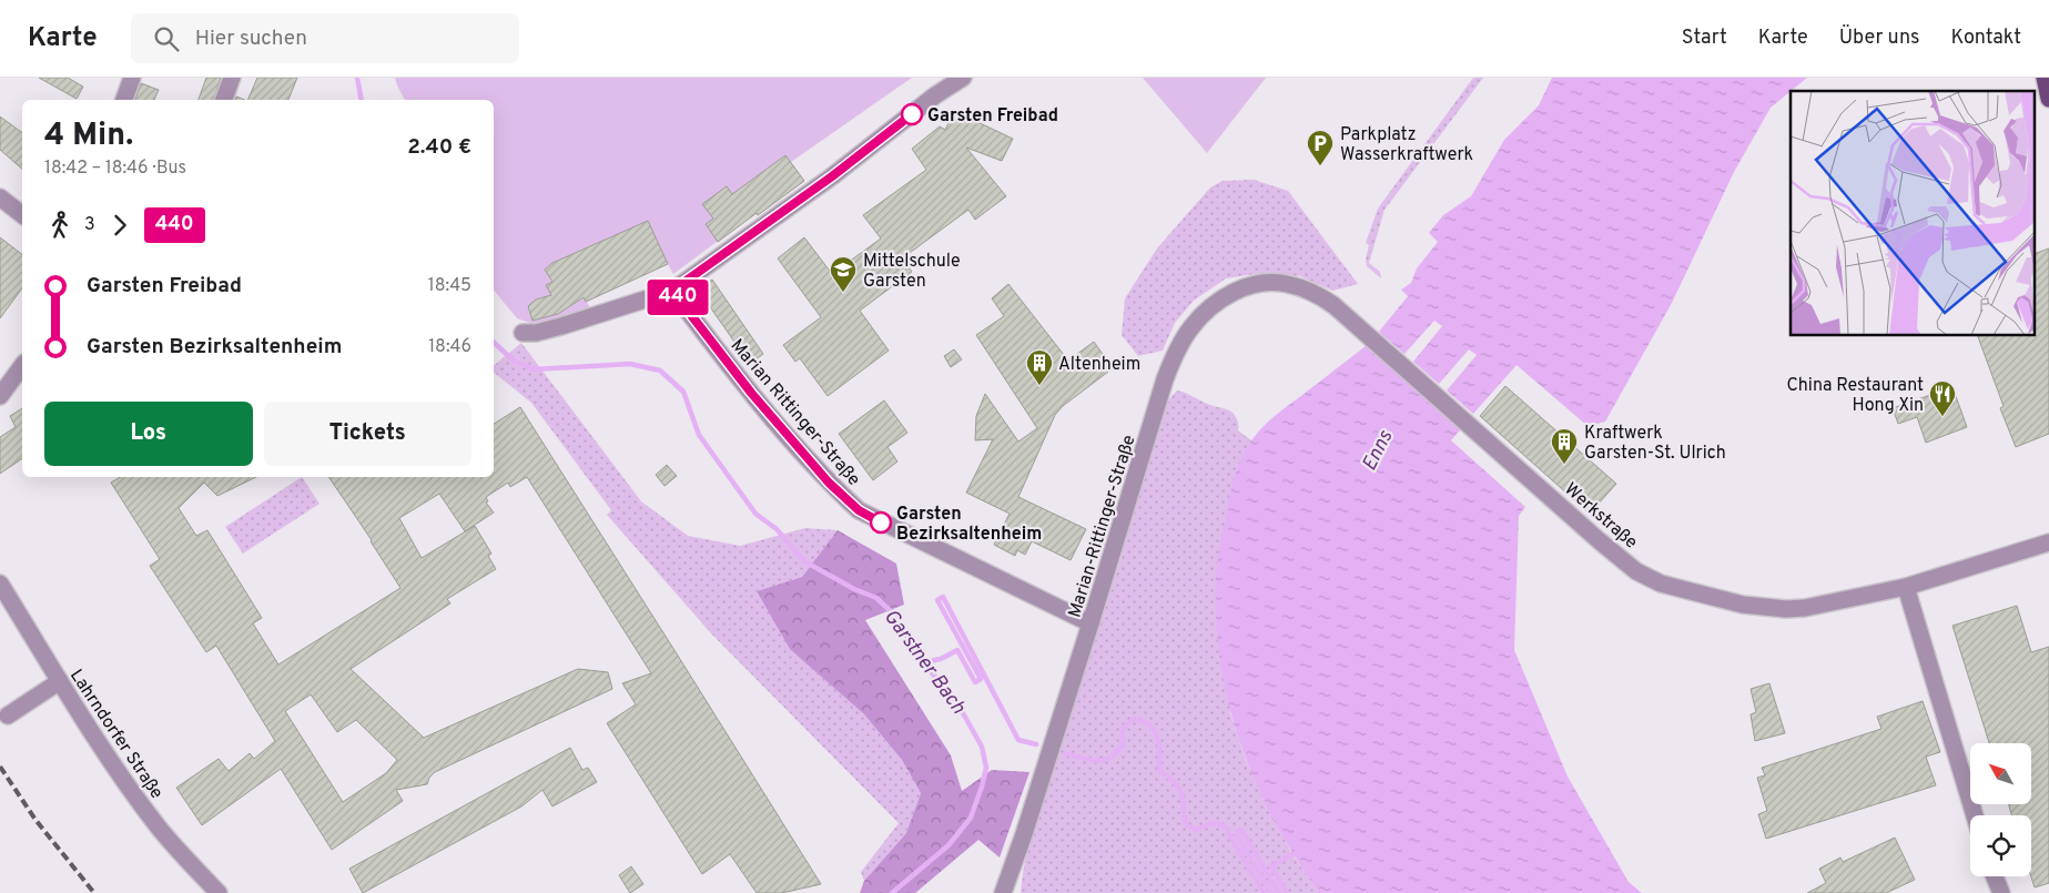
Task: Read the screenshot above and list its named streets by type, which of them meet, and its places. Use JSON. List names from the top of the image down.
{
  "streets": {
    "street": [
      "Marian Rittinger-Straße",
      "Werkstraße",
      "Marian-Rittinger-Straße",
      "Lahrndorfer Straße"
    ]
  },
  "crossings": [
    ["Marian Rittinger-Straße", "Marian-Rittinger-Straße"],
    ["Werkstraße", "Marian-Rittinger-Straße"]
  ],
  "water": ["Enns", "Garstner Bach"],
  "places": {
    "other": ["Garsten Freibad", "Garsten Bezirksaltenheim"],
    "parking": ["Parkplatz Wasserkraftwerk"],
    "school or university": ["Mittelschule Garsten"],
    "building": ["Altenheim", "Kraftwerk Garsten-St. Ulrich"],
    "restaurant": ["China Restaurant Hong Xin"]
  },
  "lines": ["bus line 440"],
  "north": "top left",
  "page": {
    "header": "Karte",
    "search": "Hier suchen",
    "nav": [
      "Start",
      "Karte",
      "Über uns",
      "Kontakt"
    ],
    "on_map": "440",
    "heading": ["4 Min.", "18:42 – 18:46 · Bus", "2.40 €"],
    "legs": ["3", "440"],
    "list": [
      {
        "name": "Garsten Freibad",
        "value": "18:45"
      },
      {
        "name": "Garsten Bezirksaltenheim",
        "value": "18:46"
      }
    ],
    "buttons": ["Los", "Tickets"]
  }
}
